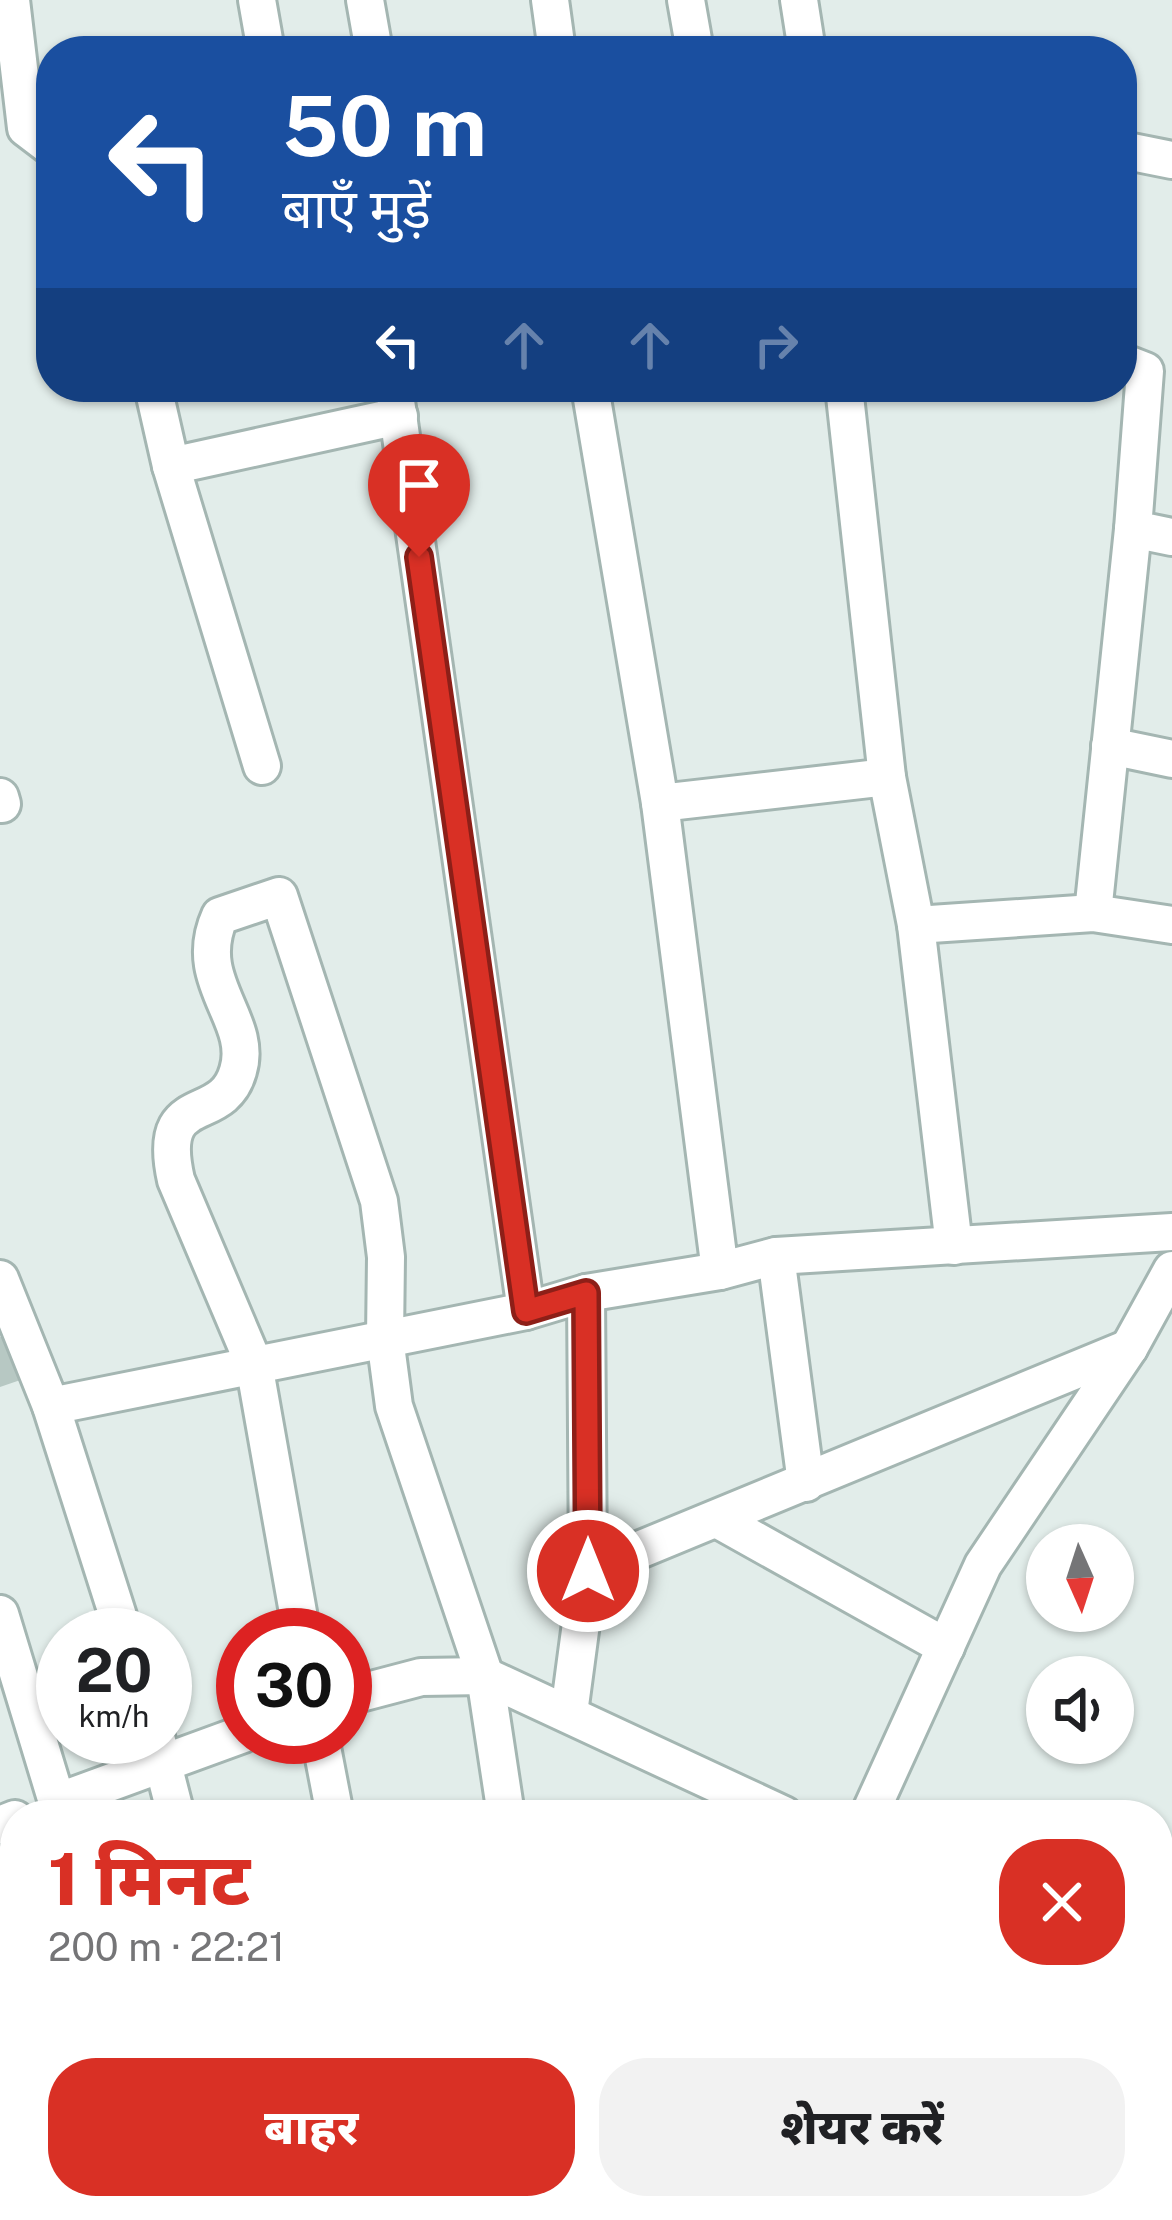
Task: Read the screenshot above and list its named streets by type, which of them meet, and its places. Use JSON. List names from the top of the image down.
{
  "north": "bottom",
  "page": {
    "turn": ["50 m", "बाएँ मुड़ें"],
    "speed": "20 km/h",
    "limit": "30",
    "heading": ["1 मिनट", "200 m · 22:21"],
    "buttons": ["बाहर", "शेयर करें"]
  }
}
